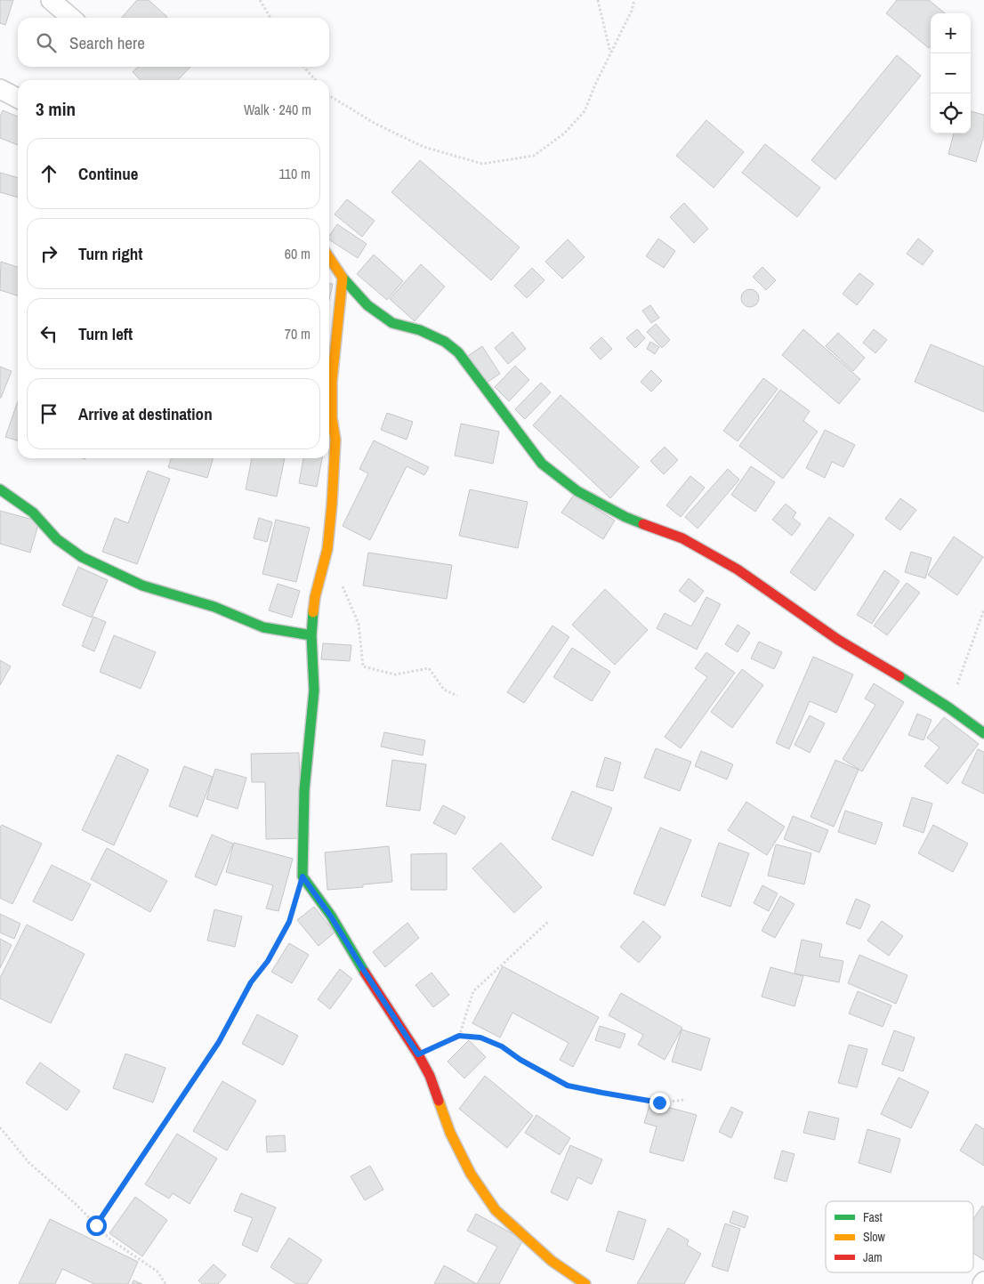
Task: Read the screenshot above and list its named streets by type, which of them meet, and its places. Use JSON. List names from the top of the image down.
{
  "legend": ["Fast", "Slow", "Jam"],
  "page": {
    "map_buttons": ["+", "−"],
    "search": "Search here",
    "heading": ["3 min", "Walk · 240 m"],
    "list": [
      ["Continue", "110 m"],
      ["Turn right", "60 m"],
      ["Turn left", "70 m"],
      "Arrive at destination"
    ]
  }
}
